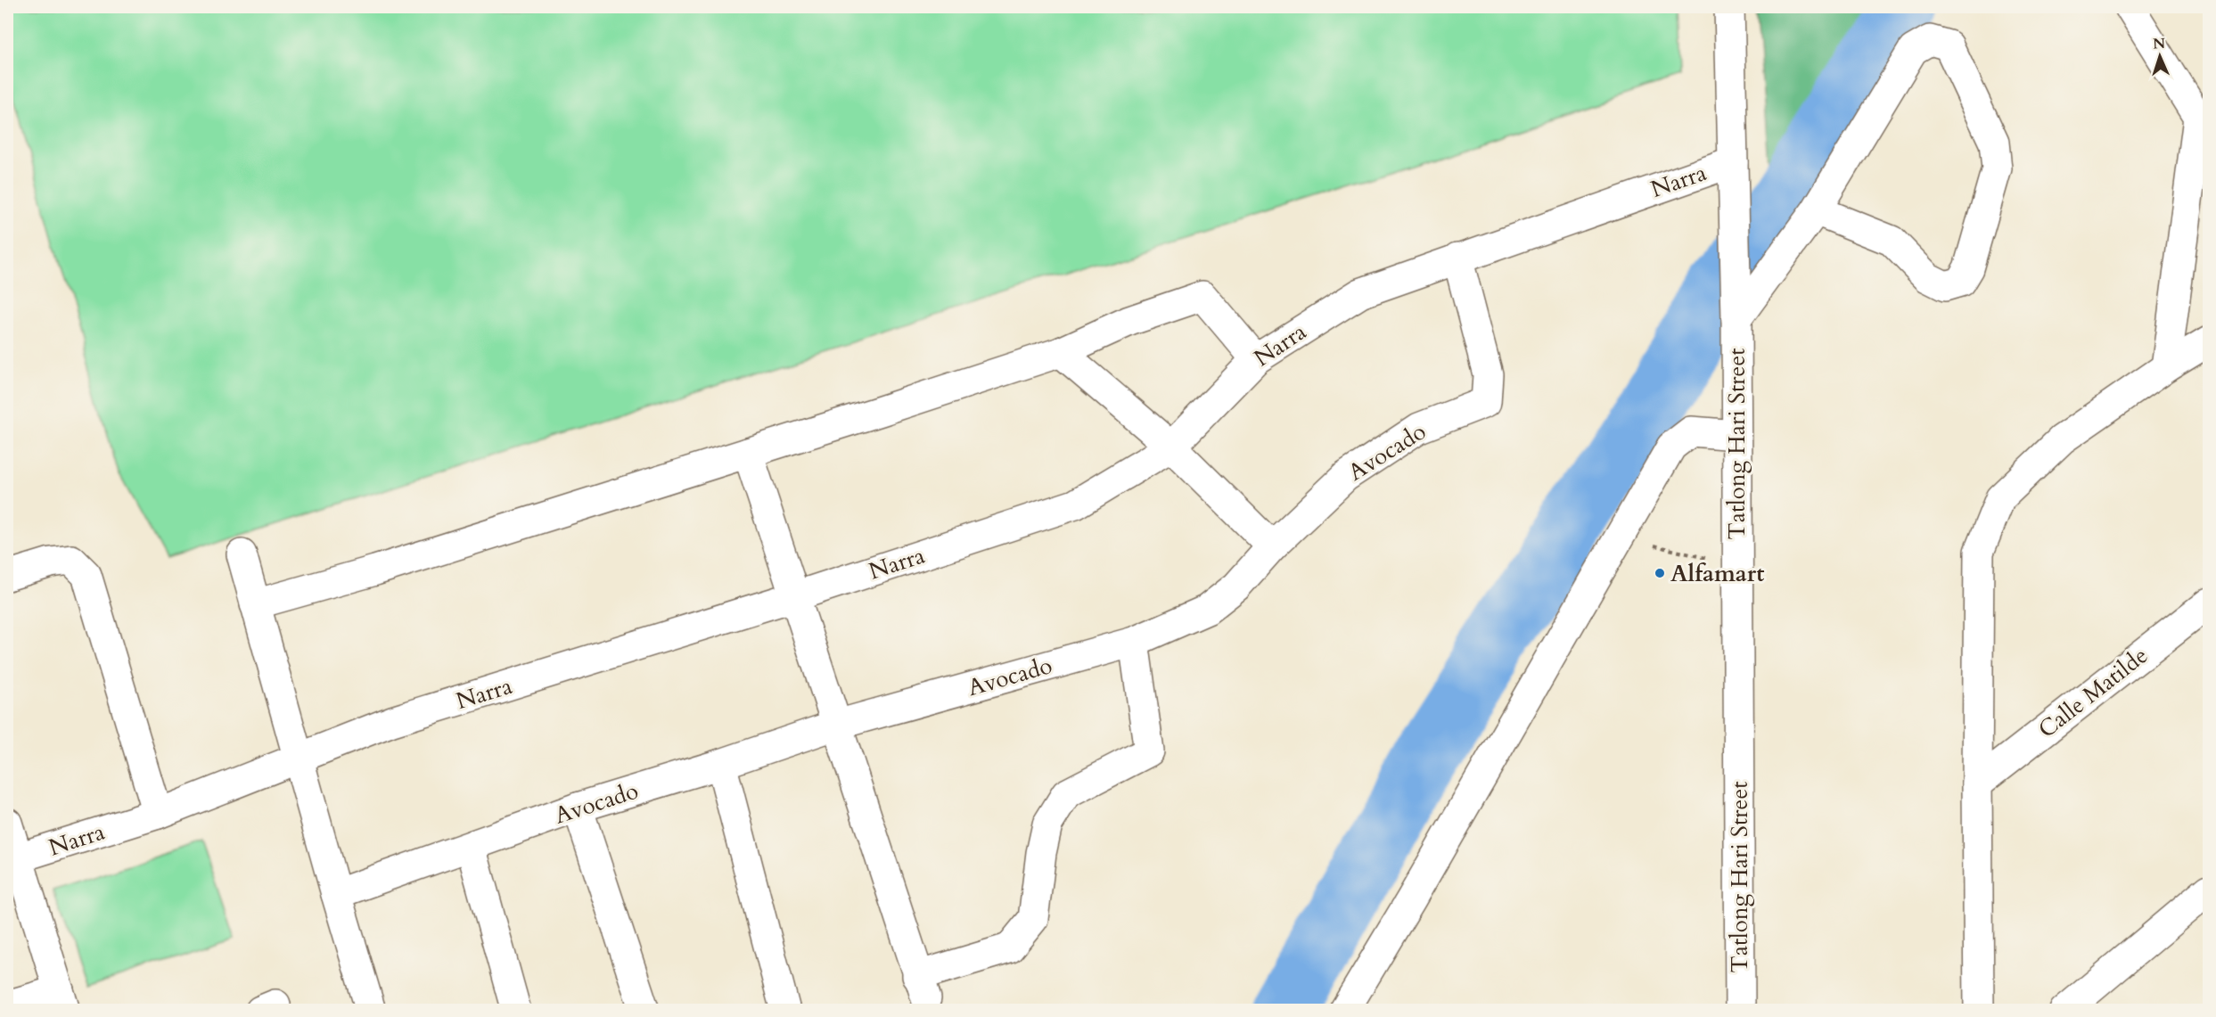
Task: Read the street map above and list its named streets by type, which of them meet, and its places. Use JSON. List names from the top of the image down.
{
  "streets": {
    "street": [
      "Narra",
      "Tatlong Hari Street",
      "Avocado",
      "Calle Matilde"
    ]
  },
  "crossings": [
    ["Narra", "Tatlong Hari Street"],
    ["Narra", "Avocado"]
  ],
  "places": ["Alfamart"],
  "north": "top"
}
